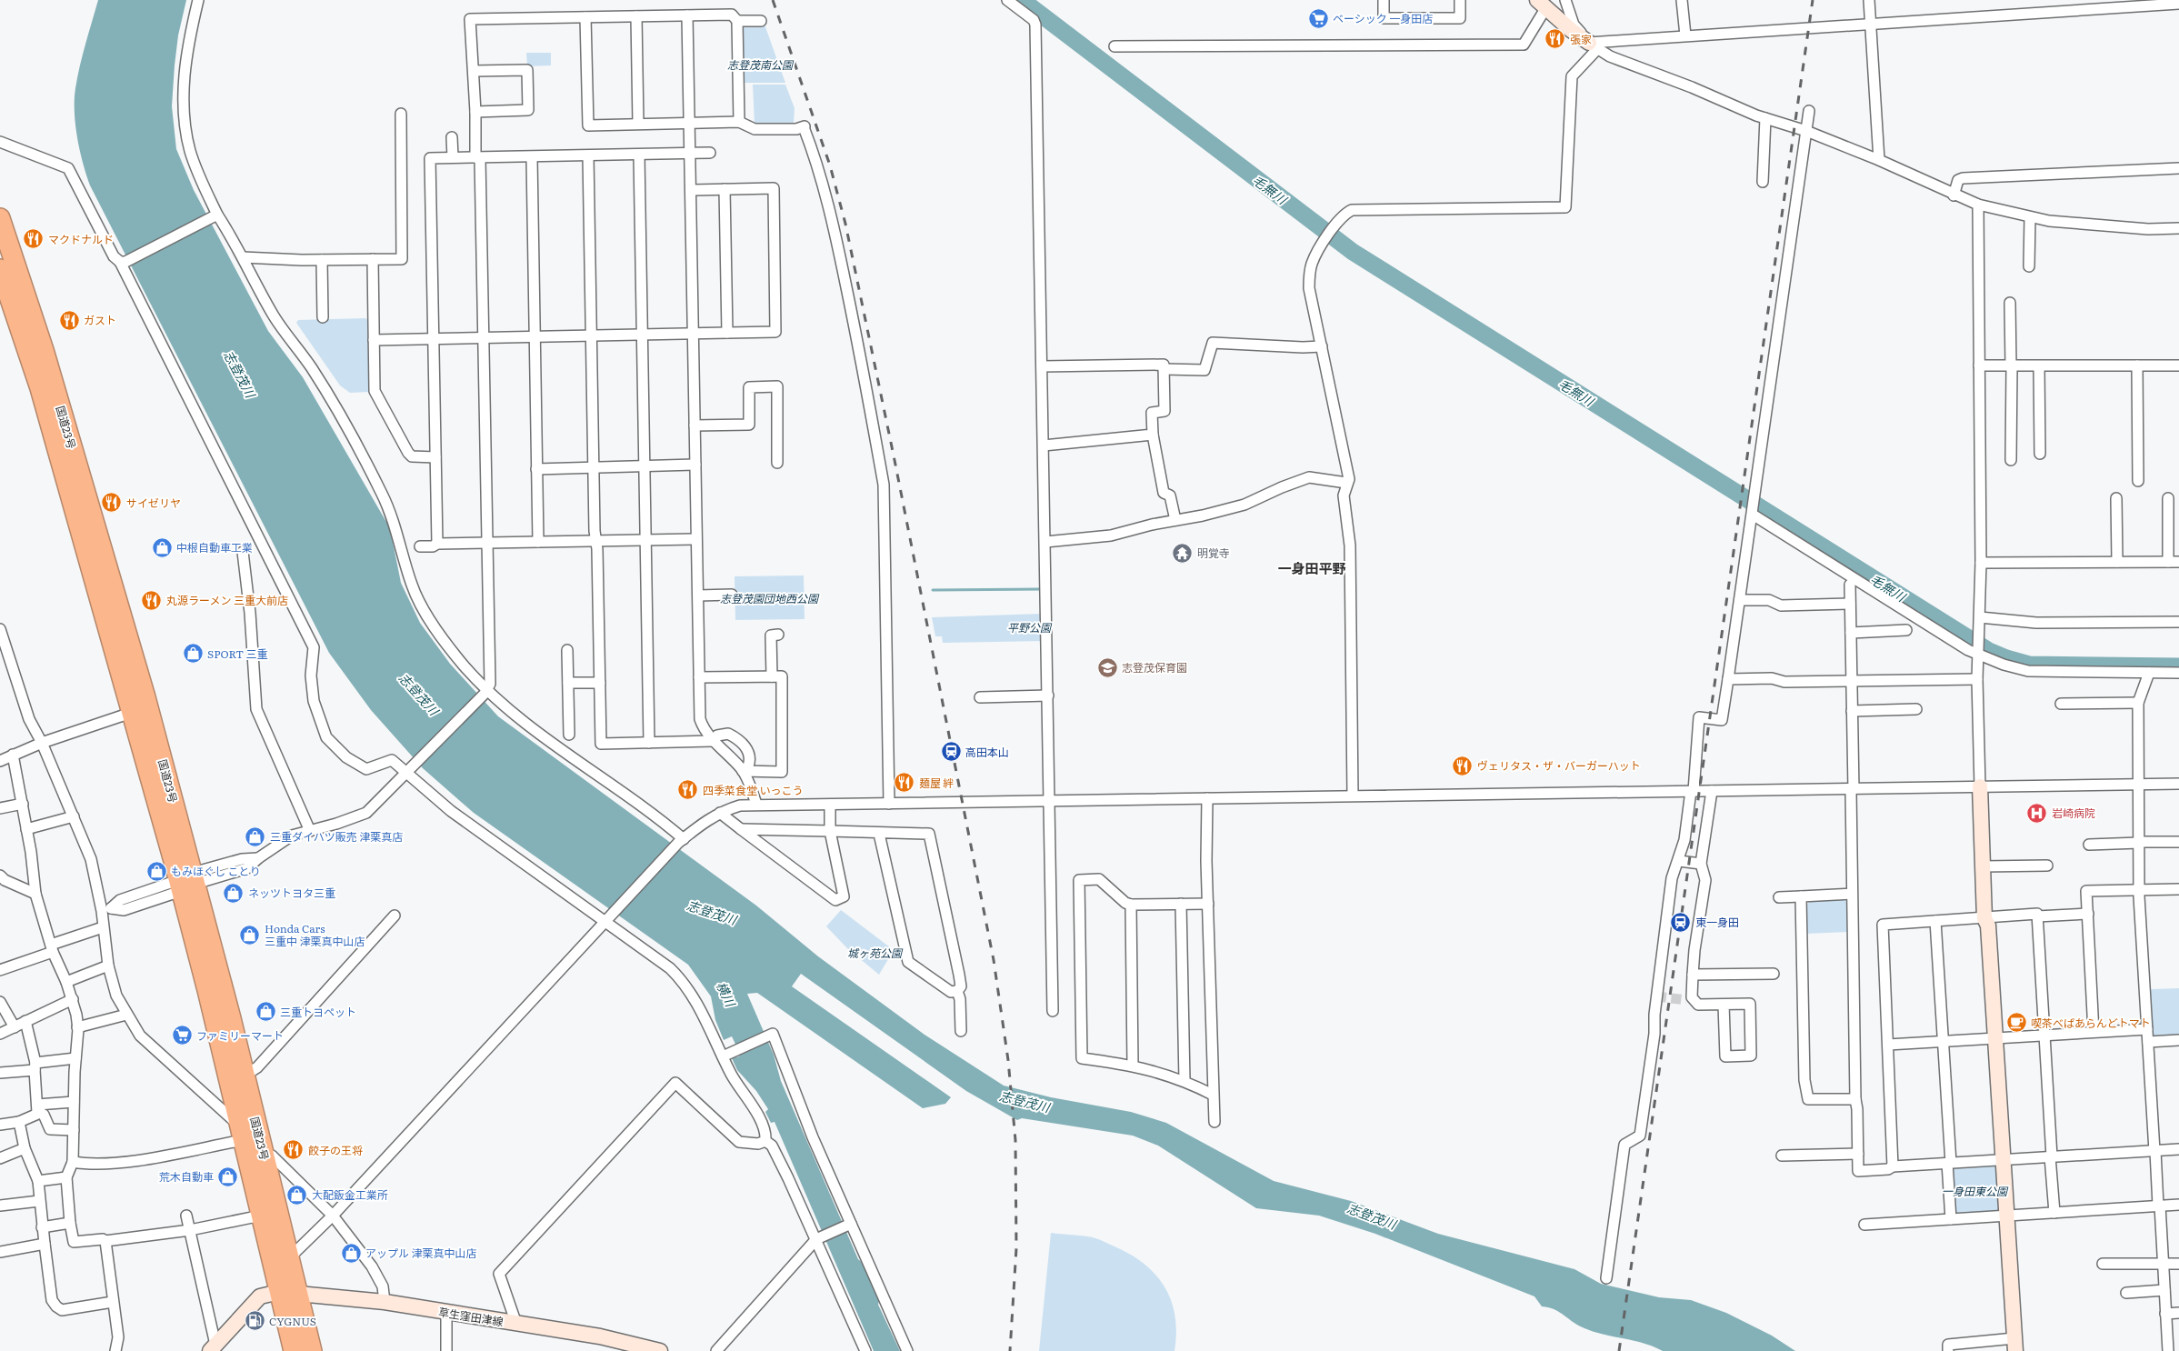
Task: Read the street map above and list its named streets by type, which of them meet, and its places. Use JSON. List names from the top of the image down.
{
  "streets": {
    "highway": ["国道23号"],
    "street": ["草生窪田津線"]
  },
  "crossings": [
    ["国道23号", "草生窪田津線"]
  ],
  "districts": ["一身田平野"],
  "water": ["毛無川", "志登茂川", "横川"],
  "parks": [
    "志登茂南公園",
    "志登茂園団地西公園",
    "平野公園",
    "城ヶ苑公園",
    "一身田東公園"
  ],
  "places": {
    "supermarket": ["ベーシック 一身田店", "ファミリーマート"],
    "restaurant": [
      "張家",
      "マクドナルド",
      "ガスト",
      "サイゼリヤ",
      "丸源ラーメン 三重大前店",
      "ヴェリタス・ザ・バーガーハット",
      "麺屋 絆",
      "四季菜食堂 いっこう",
      "餃子の王将"
    ],
    "shop": [
      "中根自動車工業",
      "SPORT 三重",
      "三重ダイハツ販売 津栗真店",
      "もみほぐし ことり",
      "ネッツトヨタ三重",
      "Honda Cars 三重中 津栗真中山店",
      "三重トヨペット",
      "荒木自動車",
      "大配鈑金工業所",
      "アップル 津栗真中山店"
    ],
    "temple": ["明覚寺"],
    "school or university": ["志登茂保育園"],
    "station": ["高田本山", "東一身田"],
    "hospital": ["岩崎病院"],
    "cafe": ["喫茶べぱあらんどトマト"],
    "fuel station": ["CYGNUS"]
  }
}
